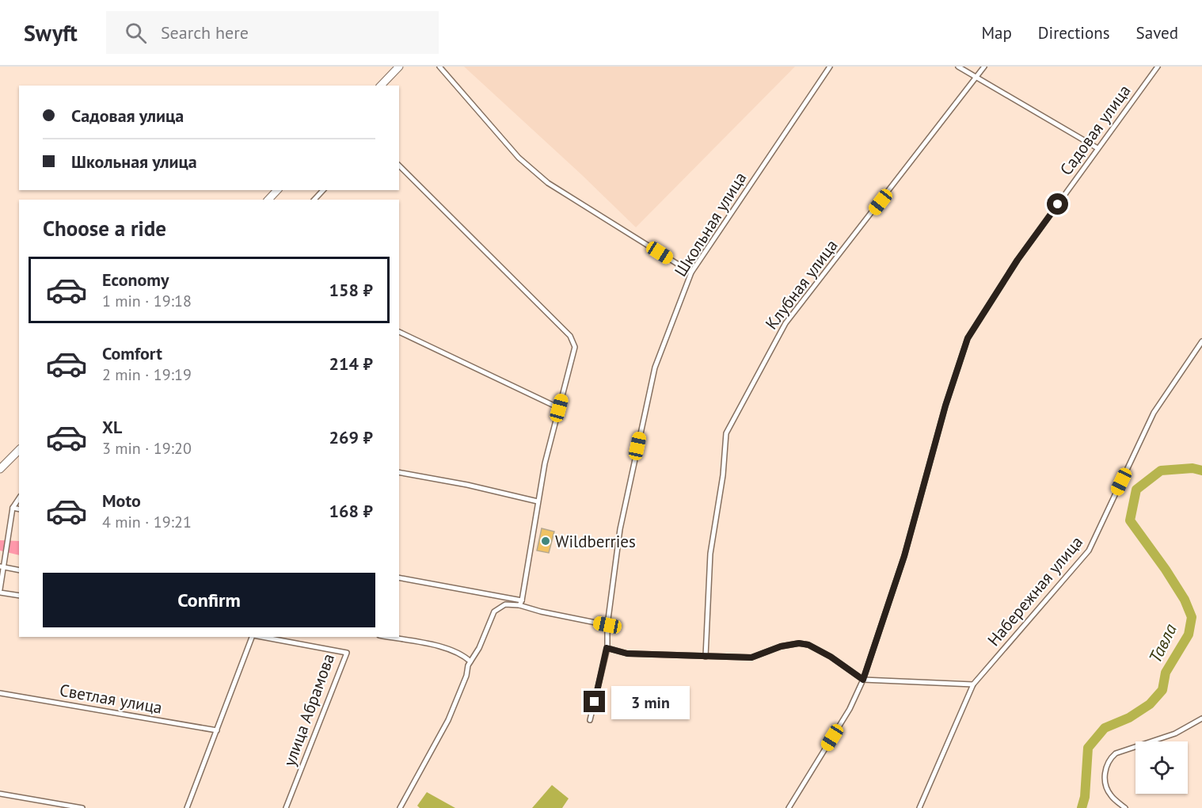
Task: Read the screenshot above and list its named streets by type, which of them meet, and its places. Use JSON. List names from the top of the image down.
{
  "streets": {
    "street": [
      "Садовая улица",
      "Школьная улица",
      "Клубная улица",
      "Набережная улица",
      "Светлая улица",
      "улица Абрамова"
    ]
  },
  "crossings": [
    ["Светлая улица", "улица Абрамова"]
  ],
  "water": ["Тавла"],
  "places": ["Wildberries"],
  "page": {
    "header": "Swyft",
    "search": "Search here",
    "nav": ["Map", "Directions", "Saved"],
    "banner": ["Садовая улица", "Школьная улица"],
    "heading": "Choose a ride",
    "list": [
      {
        "name": "Economy",
        "note": "1 min · 19:18",
        "value": "158 ₽"
      },
      {
        "name": "Comfort",
        "note": "2 min · 19:19",
        "value": "214 ₽"
      },
      {
        "name": "XL",
        "note": "3 min · 19:20",
        "value": "269 ₽"
      },
      {
        "name": "Moto",
        "note": "4 min · 19:21",
        "value": "168 ₽"
      }
    ],
    "buttons": "Confirm",
    "bubble": "3 min"
  }
}
